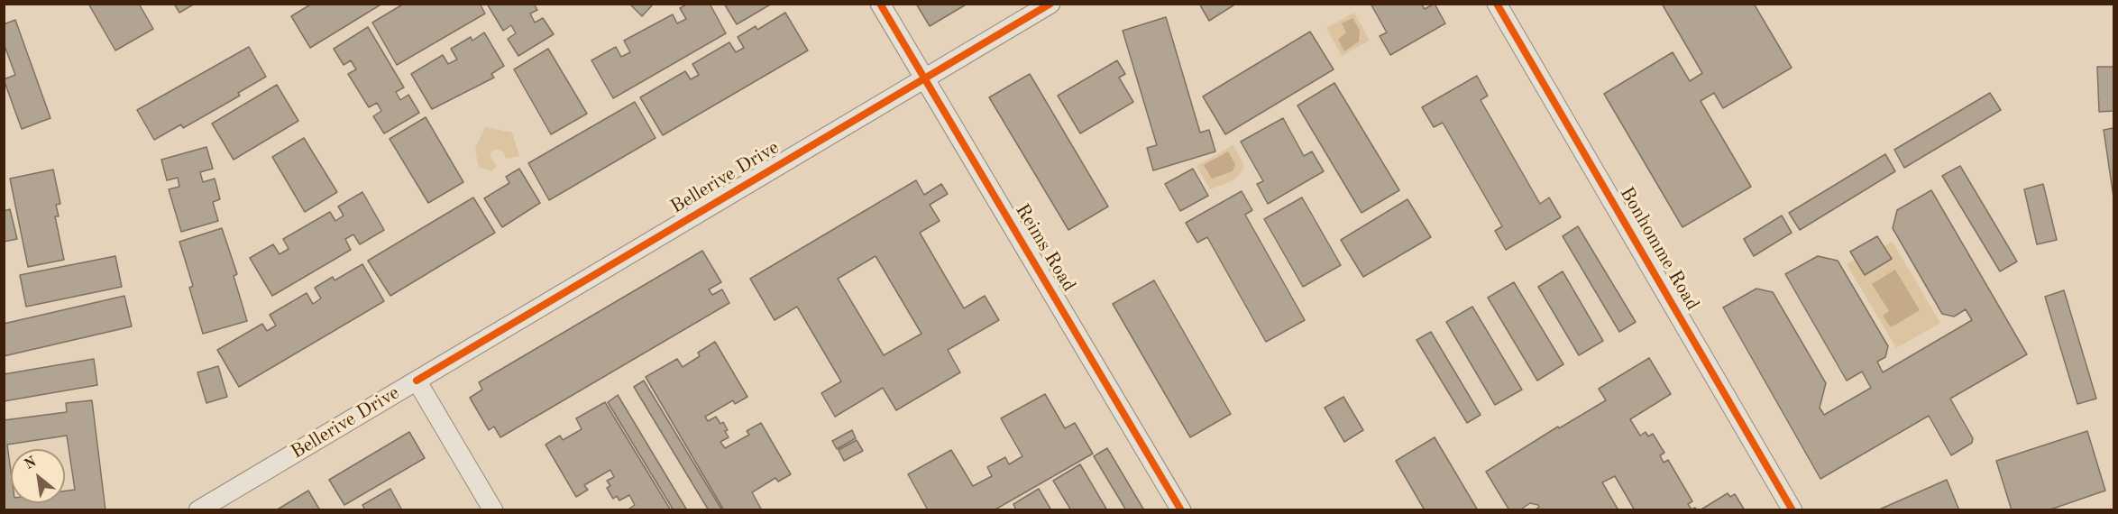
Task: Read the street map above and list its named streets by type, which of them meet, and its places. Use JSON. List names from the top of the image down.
{
  "streets": {
    "street": ["Bellerive Drive", "Reims Road", "Bonhomme Road"]
  },
  "crossings": [
    ["Bellerive Drive", "Reims Road"]
  ],
  "north": "top left"
}
